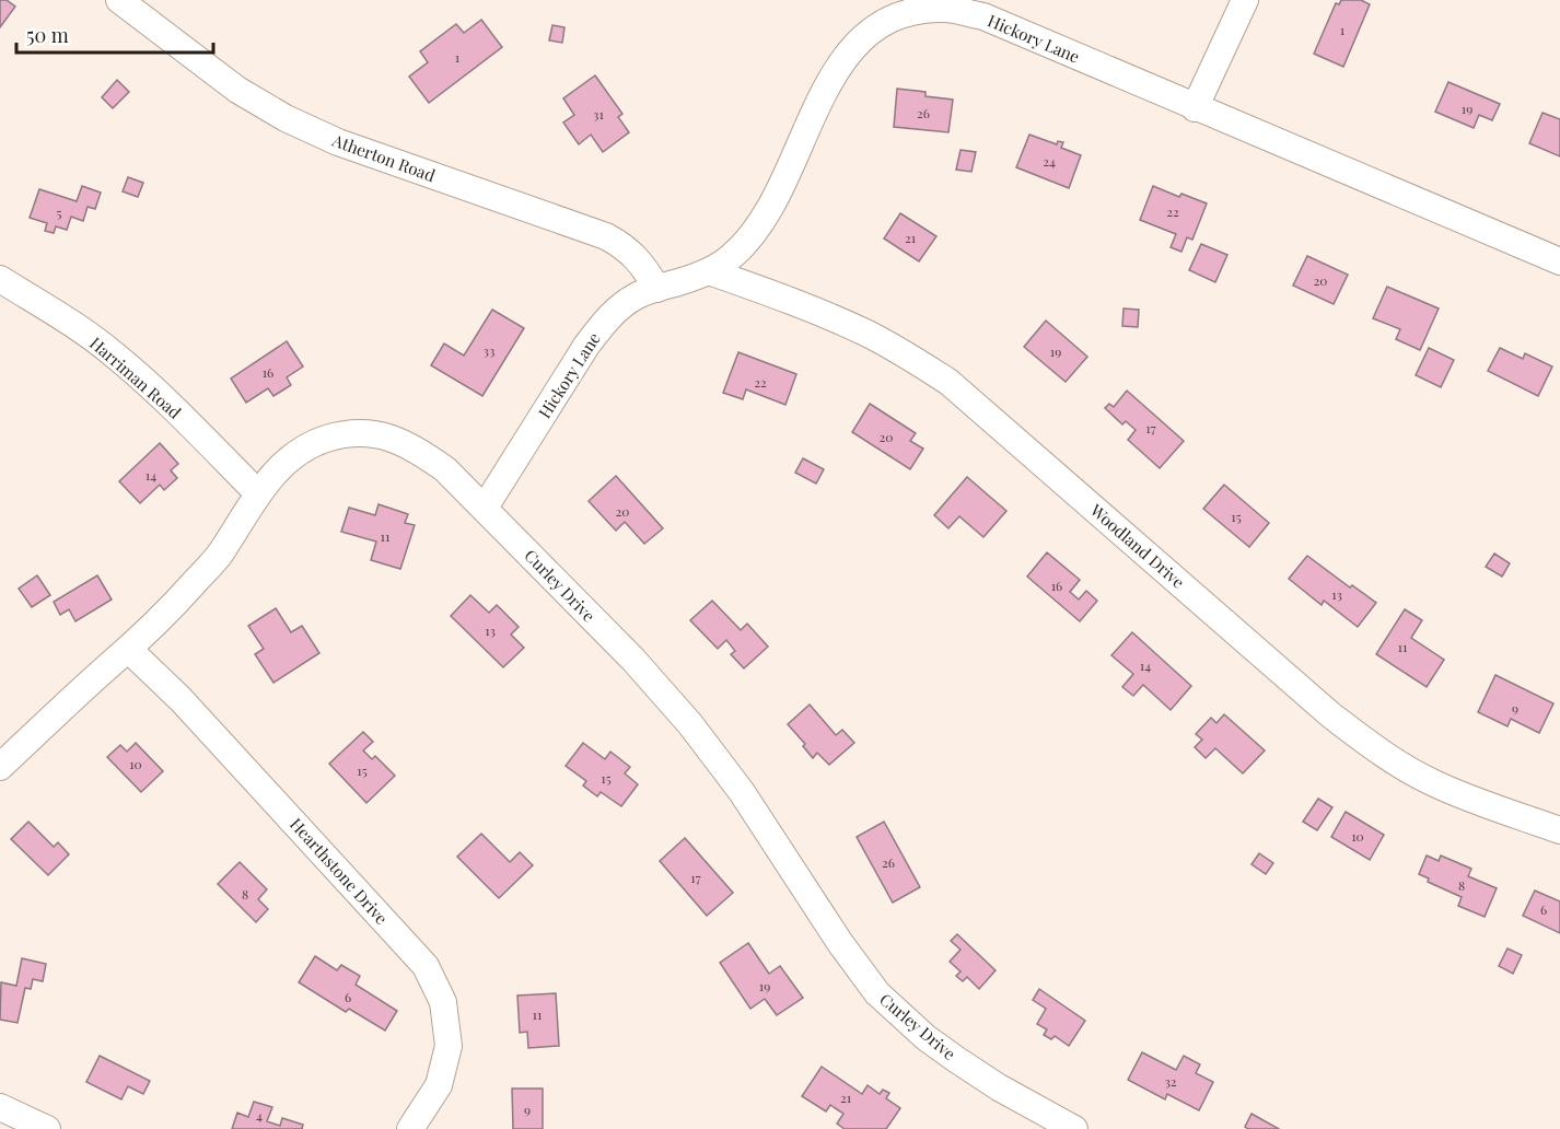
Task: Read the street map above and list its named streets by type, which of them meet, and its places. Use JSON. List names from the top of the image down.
{
  "streets": {
    "street": [
      "Hickory Lane",
      "Atherton Road",
      "Harriman Road",
      "Woodland Drive",
      "Curley Drive",
      "Hearthstone Drive"
    ]
  },
  "crossings": [
    ["Hickory Lane", "Atherton Road"],
    ["Hickory Lane", "Woodland Drive"],
    ["Hickory Lane", "Curley Drive"],
    ["Harriman Road", "Curley Drive"],
    ["Curley Drive", "Hearthstone Drive"]
  ],
  "house_numbers": [
    "1",
    "1",
    "19",
    "26",
    "31",
    "24",
    "22",
    "5",
    "21",
    "20",
    "33",
    "19",
    "16",
    "22",
    "17",
    "20",
    "14",
    "20",
    "15",
    "11",
    "16",
    "13",
    "13",
    "11",
    "14",
    "9",
    "10",
    "15",
    "15",
    "10",
    "26",
    "17",
    "8",
    "8",
    "6",
    "19",
    "6",
    "11",
    "32",
    "21",
    "9",
    "4"
  ],
  "scale_bar": "50 m"
}
